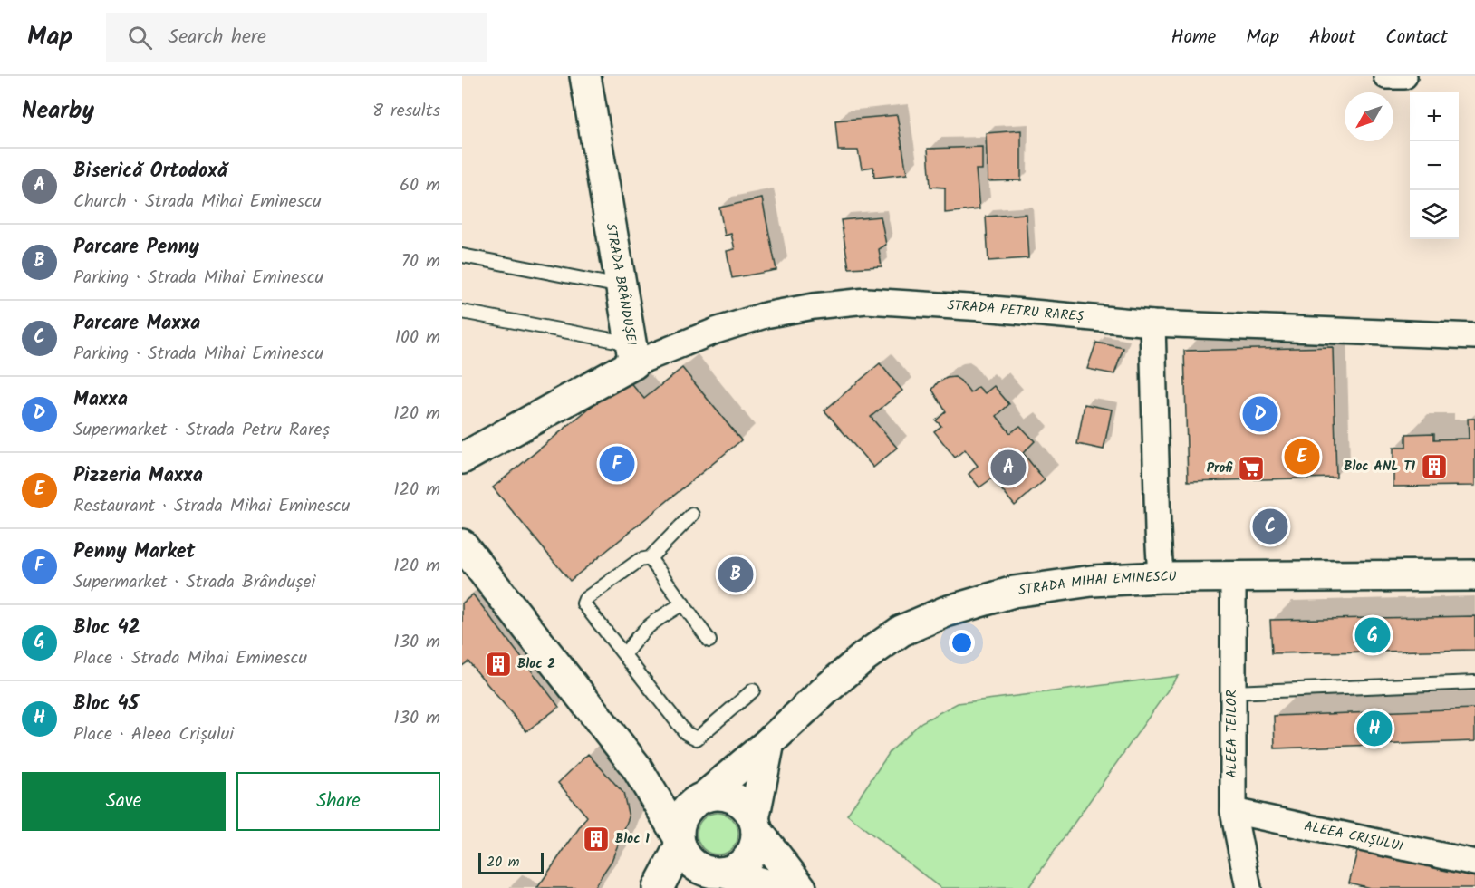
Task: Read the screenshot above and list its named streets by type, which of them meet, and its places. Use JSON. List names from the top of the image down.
{
  "streets": {
    "street": [
      "STRADA BRÂNDUȘEI",
      "STRADA PETRU RAREȘ",
      "STRADA MIHAI EMINESCU",
      "ALEEA TEILOR",
      "ALEEA CRIȘULUI"
    ]
  },
  "crossings": [
    ["STRADA BRÂNDUȘEI", "STRADA PETRU RAREȘ"],
    ["STRADA MIHAI EMINESCU", "ALEEA TEILOR"],
    ["ALEEA TEILOR", "ALEEA CRIȘULUI"]
  ],
  "places": {
    "building": ["Bloc ANL T1", "Bloc 2", "Bloc 1"],
    "supermarket": ["Profi"]
  },
  "scale_bar": "20 m",
  "north": "bottom left",
  "page": {
    "header": "Map",
    "search": "Search here",
    "nav": [
      "Home",
      "Map",
      "About",
      "Contact"
    ],
    "heading": ["Nearby", "8 results"],
    "map_buttons": ["+", "−"],
    "list": [
      {
        "mark": "A",
        "name": "Biserică Ortodoxă",
        "note": "Church · Strada Mihai Eminescu",
        "value": "60 m"
      },
      {
        "mark": "B",
        "name": "Parcare Penny",
        "note": "Parking · Strada Mihai Eminescu",
        "value": "70 m"
      },
      {
        "mark": "C",
        "name": "Parcare Maxxa",
        "note": "Parking · Strada Mihai Eminescu",
        "value": "100 m"
      },
      {
        "mark": "D",
        "name": "Maxxa",
        "note": "Supermarket · Strada Petru Rareș",
        "value": "120 m"
      },
      {
        "mark": "E",
        "name": "Pizzeria Maxxa",
        "note": "Restaurant · Strada Mihai Eminescu",
        "value": "120 m"
      },
      {
        "mark": "F",
        "name": "Penny Market",
        "note": "Supermarket · Strada Brândușei",
        "value": "120 m"
      },
      {
        "mark": "G",
        "name": "Bloc 42",
        "note": "Place · Strada Mihai Eminescu",
        "value": "130 m"
      },
      {
        "mark": "H",
        "name": "Bloc 45",
        "note": "Place · Aleea Crișului",
        "value": "130 m"
      }
    ],
    "pins": [
      "D",
      "E",
      "F",
      "A",
      "C",
      "B",
      "G",
      "H"
    ],
    "buttons": ["Save", "Share"],
    "scale": "20 m"
  }
}
